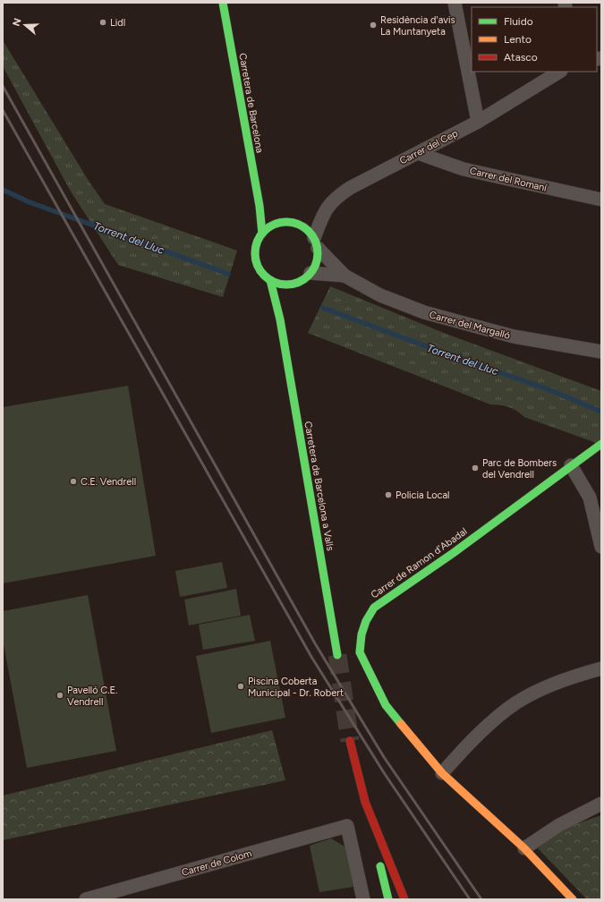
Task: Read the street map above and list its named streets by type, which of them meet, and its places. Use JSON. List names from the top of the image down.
{
  "streets": {
    "street": [
      "Carretera de Barcelona",
      "Carrer del Cep",
      "Carrer del Romaní",
      "Carrer del Margalló",
      "Carretera de Barcelona a Valls",
      "Carrer de Ramon d'Abadal",
      "Carrer de Colom"
    ]
  },
  "crossings": [
    ["Carretera de Barcelona", "Carrer del Cep"],
    ["Carretera de Barcelona", "Carrer del Margalló"],
    ["Carrer del Cep", "Carrer del Romaní"],
    ["Carrer del Cep", "Carrer del Margalló"]
  ],
  "water": ["Torrent del Lluc"],
  "places": [
    "Lidl",
    "Residència d'avis La Muntanyeta",
    "Parc de Bombers del Vendrell",
    "C.E. Vendrell",
    "Policia Local",
    "Piscina Coberta Municipal - Dr. Robert",
    "Pavelló C.E. Vendrell"
  ],
  "legend": ["Fluido", "Lento", "Atasco"],
  "north": "left"
}
